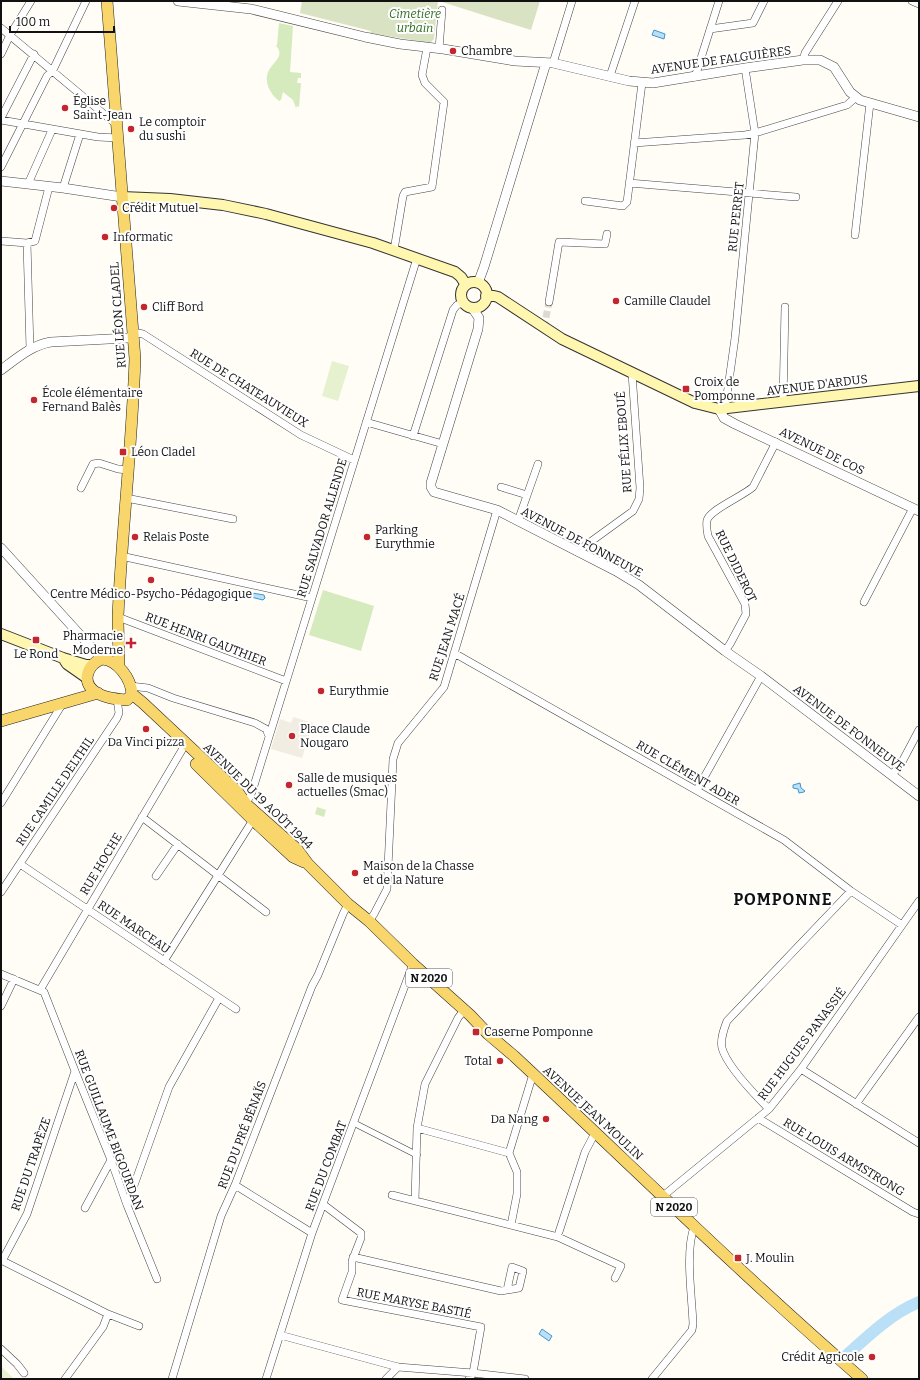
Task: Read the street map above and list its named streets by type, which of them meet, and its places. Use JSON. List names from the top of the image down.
{
  "streets": {
    "main road": [
      "RUE LÉON CLADEL",
      "AVENUE D'ARDUS",
      "AVENUE DU 19 AOÛT 1944",
      "N 2020",
      "AVENUE JEAN MOULIN"
    ],
    "street": [
      "AVENUE DE FALGUIÈRES",
      "RUE PERRET",
      "RUE DE CHATEAUVIEUX",
      "RUE FÉLIX EBOUÉ",
      "AVENUE DE COS",
      "RUE SALVADOR ALLENDE",
      "AVENUE DE FONNEUVE",
      "RUE DIDEROT",
      "RUE JEAN MACÉ",
      "RUE HENRI GAUTHIER",
      "RUE CLÉMENT ADER",
      "RUE CAMILLE DELTHIL",
      "RUE HOCHE",
      "RUE MARCEAU",
      "RUE HUGUES PANASSIÉ",
      "RUE GUILLAUME BIGOURDAN",
      "RUE DU PRÉ BÉNAÏS",
      "RUE LOUIS ARMSTRONG",
      "RUE DU TRAPÈZE",
      "RUE DU COMBAT",
      "RUE MARYSE BASTIÉ"
    ]
  },
  "crossings": [
    ["AVENUE DE FALGUIÈRES", "RUE PERRET"],
    ["RUE PERRET", "AVENUE D'ARDUS"],
    ["RUE PERRET", "AVENUE DE COS"],
    ["RUE LÉON CLADEL", "RUE DE CHATEAUVIEUX"],
    ["RUE LÉON CLADEL", "RUE HENRI GAUTHIER"],
    ["RUE LÉON CLADEL", "RUE CAMILLE DELTHIL"],
    ["RUE LÉON CLADEL", "AVENUE DU 19 AOÛT 1944"],
    ["AVENUE D'ARDUS", "AVENUE DE COS"],
    ["RUE DE CHATEAUVIEUX", "RUE SALVADOR ALLENDE"],
    ["RUE FÉLIX EBOUÉ", "AVENUE DE FONNEUVE"],
    ["AVENUE DE COS", "RUE DIDEROT"],
    ["RUE SALVADOR ALLENDE", "RUE HENRI GAUTHIER"],
    ["RUE SALVADOR ALLENDE", "AVENUE DU 19 AOÛT 1944"],
    ["AVENUE DE FONNEUVE", "RUE DIDEROT"],
    ["AVENUE DE FONNEUVE", "RUE JEAN MACÉ"],
    ["RUE JEAN MACÉ", "RUE CLÉMENT ADER"],
    ["RUE JEAN MACÉ", "AVENUE JEAN MOULIN"],
    ["RUE CLÉMENT ADER", "RUE HUGUES PANASSIÉ"],
    ["RUE CAMILLE DELTHIL", "AVENUE DU 19 AOÛT 1944"],
    ["RUE CAMILLE DELTHIL", "RUE MARCEAU"],
    ["AVENUE DU 19 AOÛT 1944", "RUE HOCHE"],
    ["AVENUE DU 19 AOÛT 1944", "AVENUE JEAN MOULIN"],
    ["RUE HOCHE", "RUE MARCEAU"],
    ["RUE HOCHE", "RUE GUILLAUME BIGOURDAN"],
    ["RUE HUGUES PANASSIÉ", "AVENUE JEAN MOULIN"],
    ["RUE HUGUES PANASSIÉ", "RUE LOUIS ARMSTRONG"],
    ["AVENUE JEAN MOULIN", "RUE DU PRÉ BÉNAÏS"],
    ["AVENUE JEAN MOULIN", "RUE DU COMBAT"],
    ["RUE GUILLAUME BIGOURDAN", "RUE DU TRAPÈZE"],
    ["RUE DU COMBAT", "RUE MARYSE BASTIÉ"]
  ],
  "districts": ["POMPONNE"],
  "parks": ["Cimetière urbain"],
  "places": {
    "other": [
      "Chambre",
      "Église Saint-Jean",
      "Le comptoir du sushi",
      "Crédit Mutuel",
      "Informatic",
      "Camille Claudel",
      "Cliff Bord",
      "École élémentaire Fernand Balès",
      "Relais Poste",
      "Parking Eurythmie",
      "Centre Médico-Psycho-Pédagogique",
      "Eurythmie",
      "Da Vinci pizza",
      "Place Claude Nougaro",
      "Salle de musiques actuelles (Smac)",
      "Maison de la Chasse et de la Nature",
      "Total",
      "Da Nang",
      "Crédit Agricole"
    ],
    "transit": [
      "Croix de Pomponne",
      "Léon Cladel",
      "Le Rond",
      "Caserne Pomponne",
      "J. Moulin"
    ],
    "health": ["Pharmacie Moderne"]
  },
  "scale_bar": "100 m"
}
